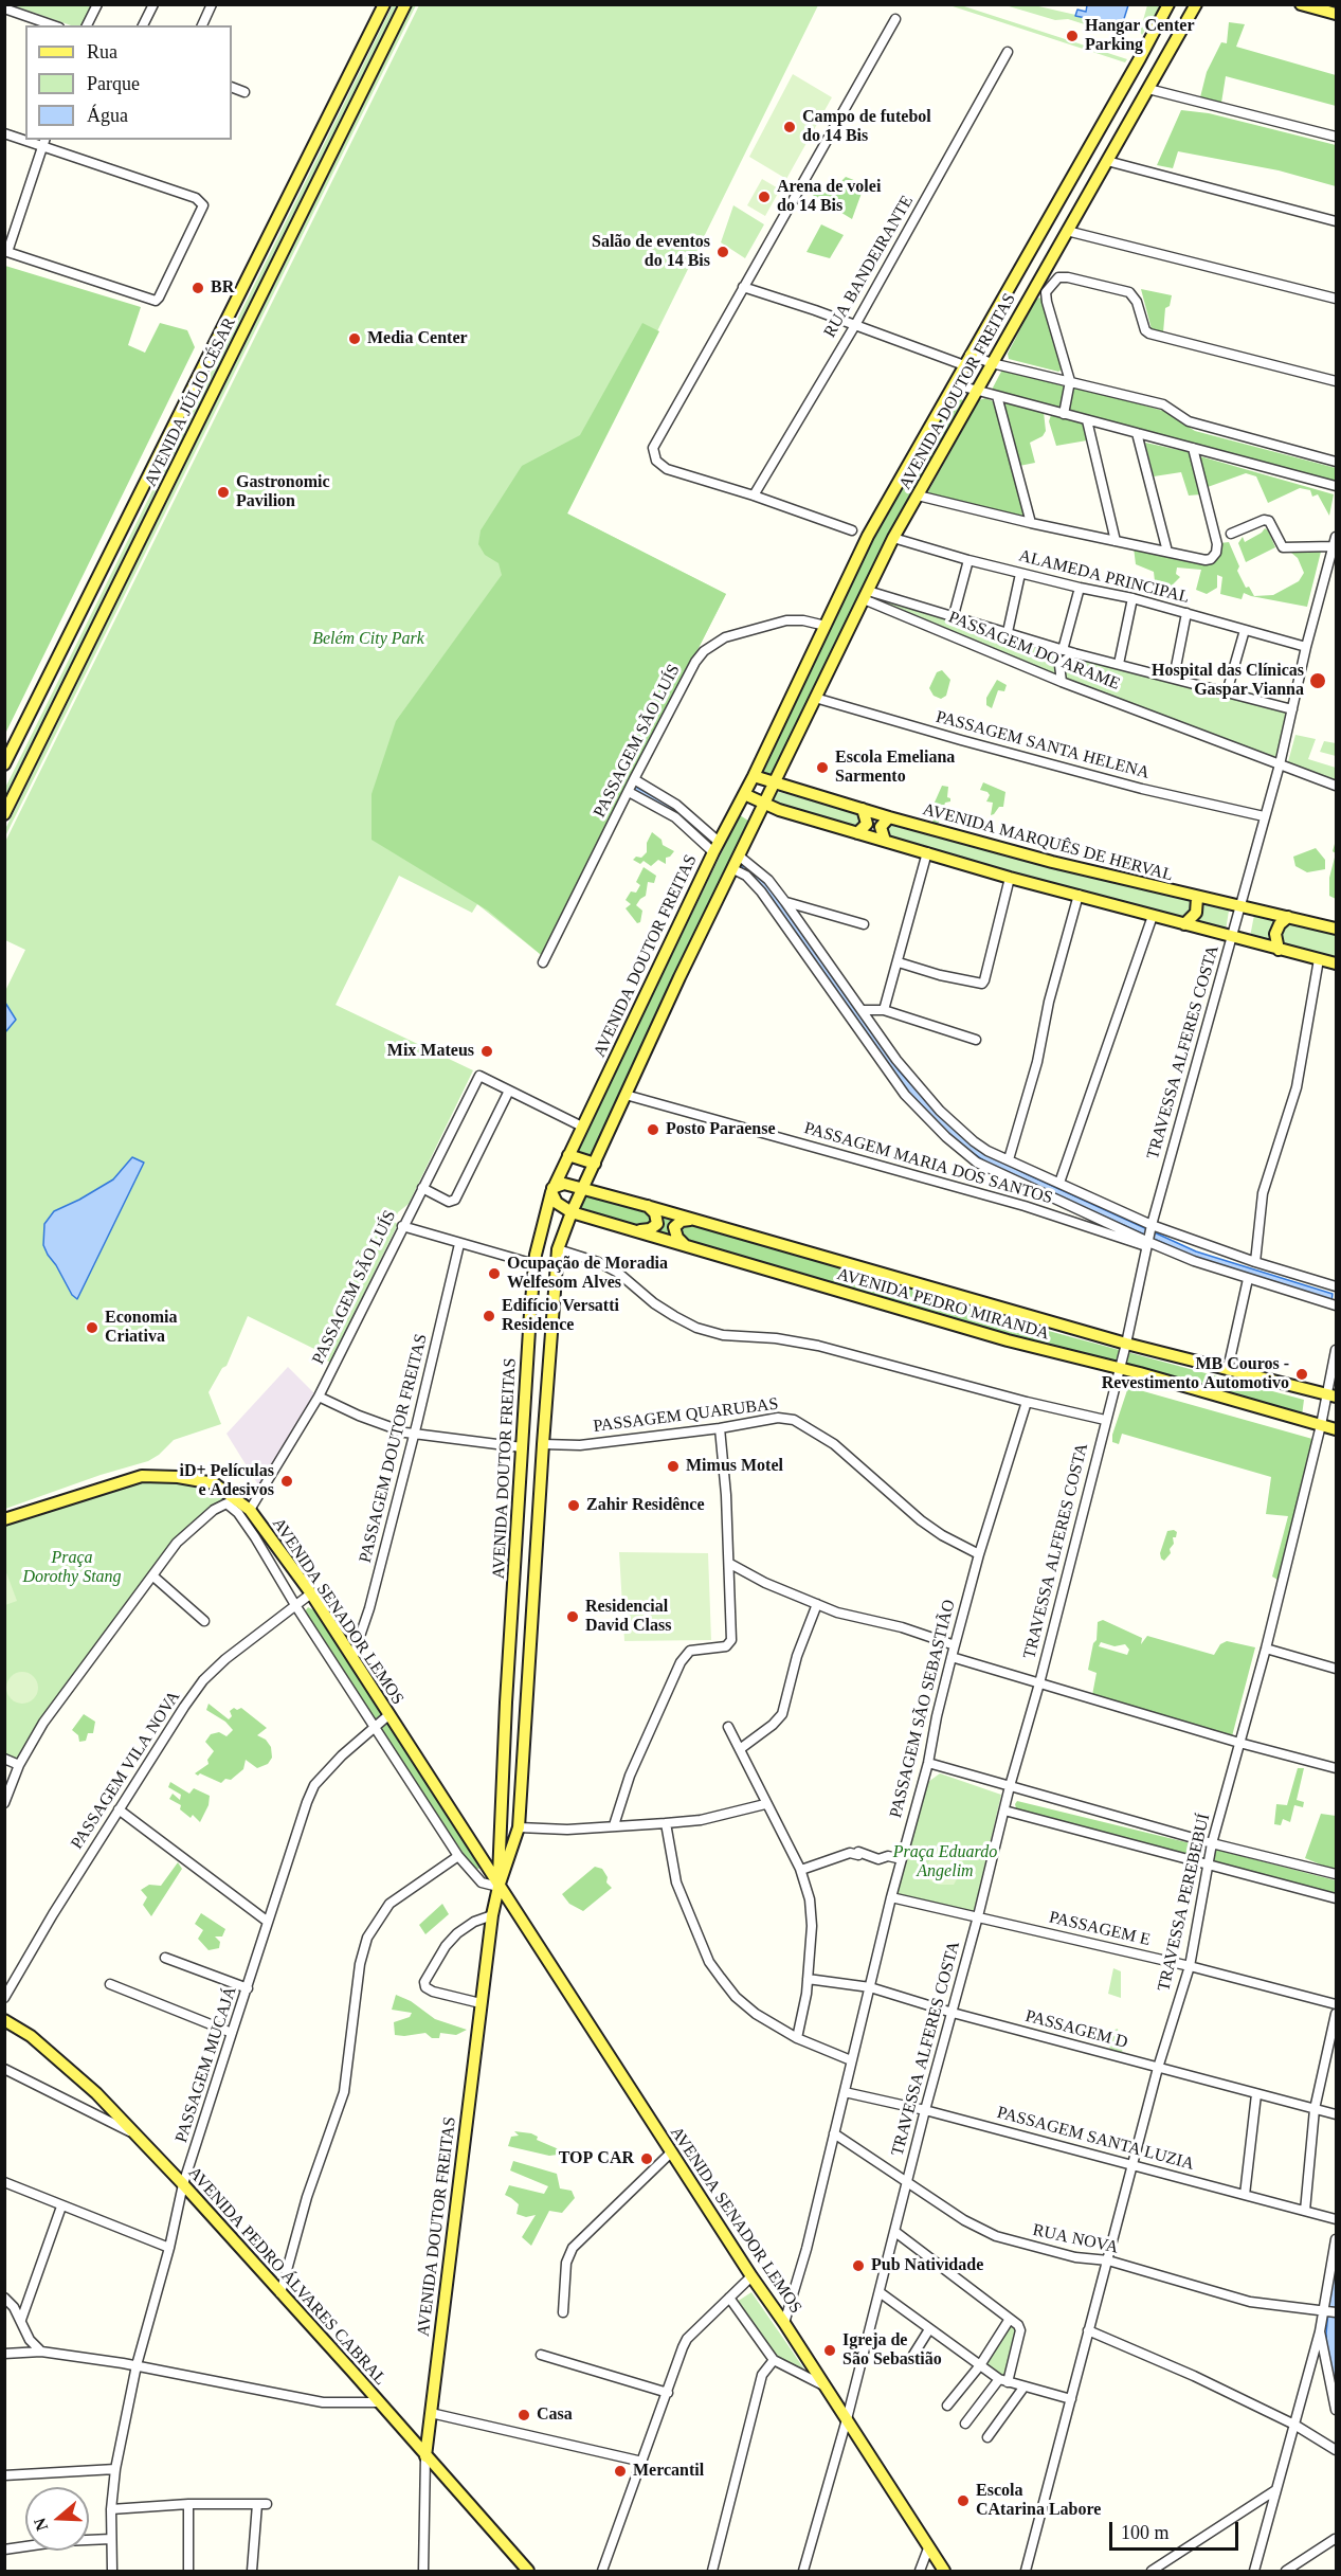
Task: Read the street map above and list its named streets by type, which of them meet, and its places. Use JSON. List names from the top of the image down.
{
  "streets": {
    "main road": [
      "AVENIDA DOUTOR FREITAS",
      "AVENIDA JÚLIO CÉSAR",
      "AVENIDA MARQUÊS DE HERVAL",
      "AVENIDA PEDRO MIRANDA",
      "AVENIDA SENADOR LEMOS",
      "AVENIDA PEDRO ÁLVARES CABRAL"
    ],
    "street": [
      "RUA BANDEIRANTE",
      "ALAMEDA PRINCIPAL",
      "PASSAGEM DO ARAME",
      "PASSAGEM SÃO LUÍS",
      "PASSAGEM SANTA HELENA",
      "TRAVESSA ALFERES COSTA",
      "PASSAGEM MARIA DOS SANTOS",
      "PASSAGEM QUARUBAS",
      "PASSAGEM DOUTOR FREITAS",
      "PASSAGEM SÃO SEBASTIÃO",
      "PASSAGEM VILA NOVA",
      "TRAVESSA PEREBEBUÍ",
      "PASSAGEM E",
      "PASSAGEM D",
      "PASSAGEM MUCAJÁ",
      "PASSAGEM SANTA LUZIA",
      "RUA NOVA"
    ]
  },
  "crossings": [
    ["AVENIDA DOUTOR FREITAS", "ALAMEDA PRINCIPAL"],
    ["AVENIDA DOUTOR FREITAS", "PASSAGEM DO ARAME"],
    ["AVENIDA DOUTOR FREITAS", "PASSAGEM SÃO LUÍS"],
    ["AVENIDA DOUTOR FREITAS", "PASSAGEM SANTA HELENA"],
    ["AVENIDA DOUTOR FREITAS", "AVENIDA MARQUÊS DE HERVAL"],
    ["AVENIDA DOUTOR FREITAS", "PASSAGEM MARIA DOS SANTOS"],
    ["AVENIDA DOUTOR FREITAS", "AVENIDA PEDRO MIRANDA"],
    ["AVENIDA DOUTOR FREITAS", "PASSAGEM QUARUBAS"],
    ["AVENIDA DOUTOR FREITAS", "AVENIDA SENADOR LEMOS"],
    ["AVENIDA DOUTOR FREITAS", "AVENIDA PEDRO ÁLVARES CABRAL"],
    ["ALAMEDA PRINCIPAL", "TRAVESSA ALFERES COSTA"],
    ["PASSAGEM DO ARAME", "TRAVESSA ALFERES COSTA"],
    ["PASSAGEM SÃO LUÍS", "AVENIDA SENADOR LEMOS"],
    ["PASSAGEM SANTA HELENA", "TRAVESSA ALFERES COSTA"],
    ["AVENIDA MARQUÊS DE HERVAL", "TRAVESSA ALFERES COSTA"],
    ["TRAVESSA ALFERES COSTA", "PASSAGEM MARIA DOS SANTOS"],
    ["TRAVESSA ALFERES COSTA", "AVENIDA PEDRO MIRANDA"],
    ["TRAVESSA ALFERES COSTA", "AVENIDA SENADOR LEMOS"],
    ["TRAVESSA ALFERES COSTA", "PASSAGEM E"],
    ["TRAVESSA ALFERES COSTA", "PASSAGEM D"],
    ["TRAVESSA ALFERES COSTA", "PASSAGEM SANTA LUZIA"],
    ["TRAVESSA ALFERES COSTA", "RUA NOVA"],
    ["AVENIDA PEDRO MIRANDA", "TRAVESSA PEREBEBUÍ"],
    ["PASSAGEM QUARUBAS", "PASSAGEM SÃO SEBASTIÃO"],
    ["PASSAGEM DOUTOR FREITAS", "AVENIDA SENADOR LEMOS"],
    ["AVENIDA SENADOR LEMOS", "PASSAGEM SÃO SEBASTIÃO"],
    ["AVENIDA SENADOR LEMOS", "PASSAGEM VILA NOVA"],
    ["AVENIDA SENADOR LEMOS", "PASSAGEM MUCAJÁ"],
    ["PASSAGEM SÃO SEBASTIÃO", "PASSAGEM E"],
    ["PASSAGEM SÃO SEBASTIÃO", "PASSAGEM D"],
    ["PASSAGEM SÃO SEBASTIÃO", "PASSAGEM SANTA LUZIA"],
    ["PASSAGEM SÃO SEBASTIÃO", "RUA NOVA"],
    ["TRAVESSA PEREBEBUÍ", "PASSAGEM E"],
    ["TRAVESSA PEREBEBUÍ", "PASSAGEM D"],
    ["TRAVESSA PEREBEBUÍ", "PASSAGEM SANTA LUZIA"],
    ["TRAVESSA PEREBEBUÍ", "RUA NOVA"],
    ["PASSAGEM MUCAJÁ", "AVENIDA PEDRO ÁLVARES CABRAL"]
  ],
  "parks": ["Belém City Park", "Praça Dorothy Stang", "Praça Eduardo Angelim"],
  "places": [
    "Hangar Center Parking",
    "Campo de futebol do 14 Bis",
    "Arena de volei do 14 Bis",
    "Salão de eventos do 14 Bis",
    "BR",
    "Media Center",
    "Gastronomic Pavilion",
    "Hospital das Clínicas Gaspar Vianna",
    "Escola Emeliana Sarmento",
    "Mix Mateus",
    "Posto Paraense",
    "Ocupação de Moradia Welfesom Alves",
    "Edifício Versatti Residence",
    "Economia Criativa",
    "MB Couros - Revestimento Automotivo",
    "Mimus Motel",
    "iD+ Películas e Adesivos",
    "Zahir Residênce",
    "Residencial David Class",
    "TOP CAR",
    "Pub Natividade",
    "Igreja de São Sebastião",
    "Casa",
    "Mercantil",
    "Escola CAtarina Labore"
  ],
  "legend": ["Rua", "Parque", "Água"],
  "scale_bar": "100 m",
  "north": "left"
}
